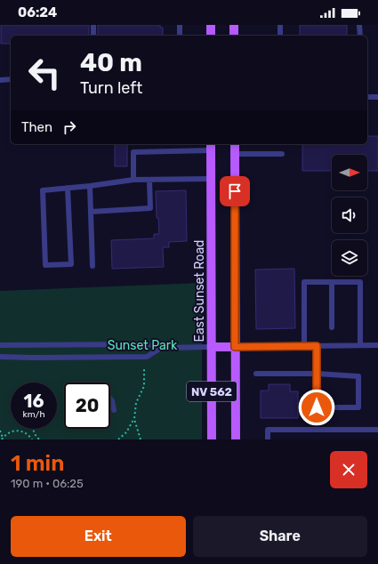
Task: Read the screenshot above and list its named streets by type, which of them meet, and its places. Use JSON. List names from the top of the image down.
{
  "streets": {
    "main road": ["East Sunset Road", "NV 562"]
  },
  "parks": ["Sunset Park"],
  "north": "right",
  "page": {
    "status": "06:24",
    "turn": ["40 m", "Turn left"],
    "then": "Then",
    "speed": "16 km/h",
    "limit": "20",
    "heading": ["1 min", "190 m · 06:25"],
    "buttons": ["Exit", "Share"]
  }
}
